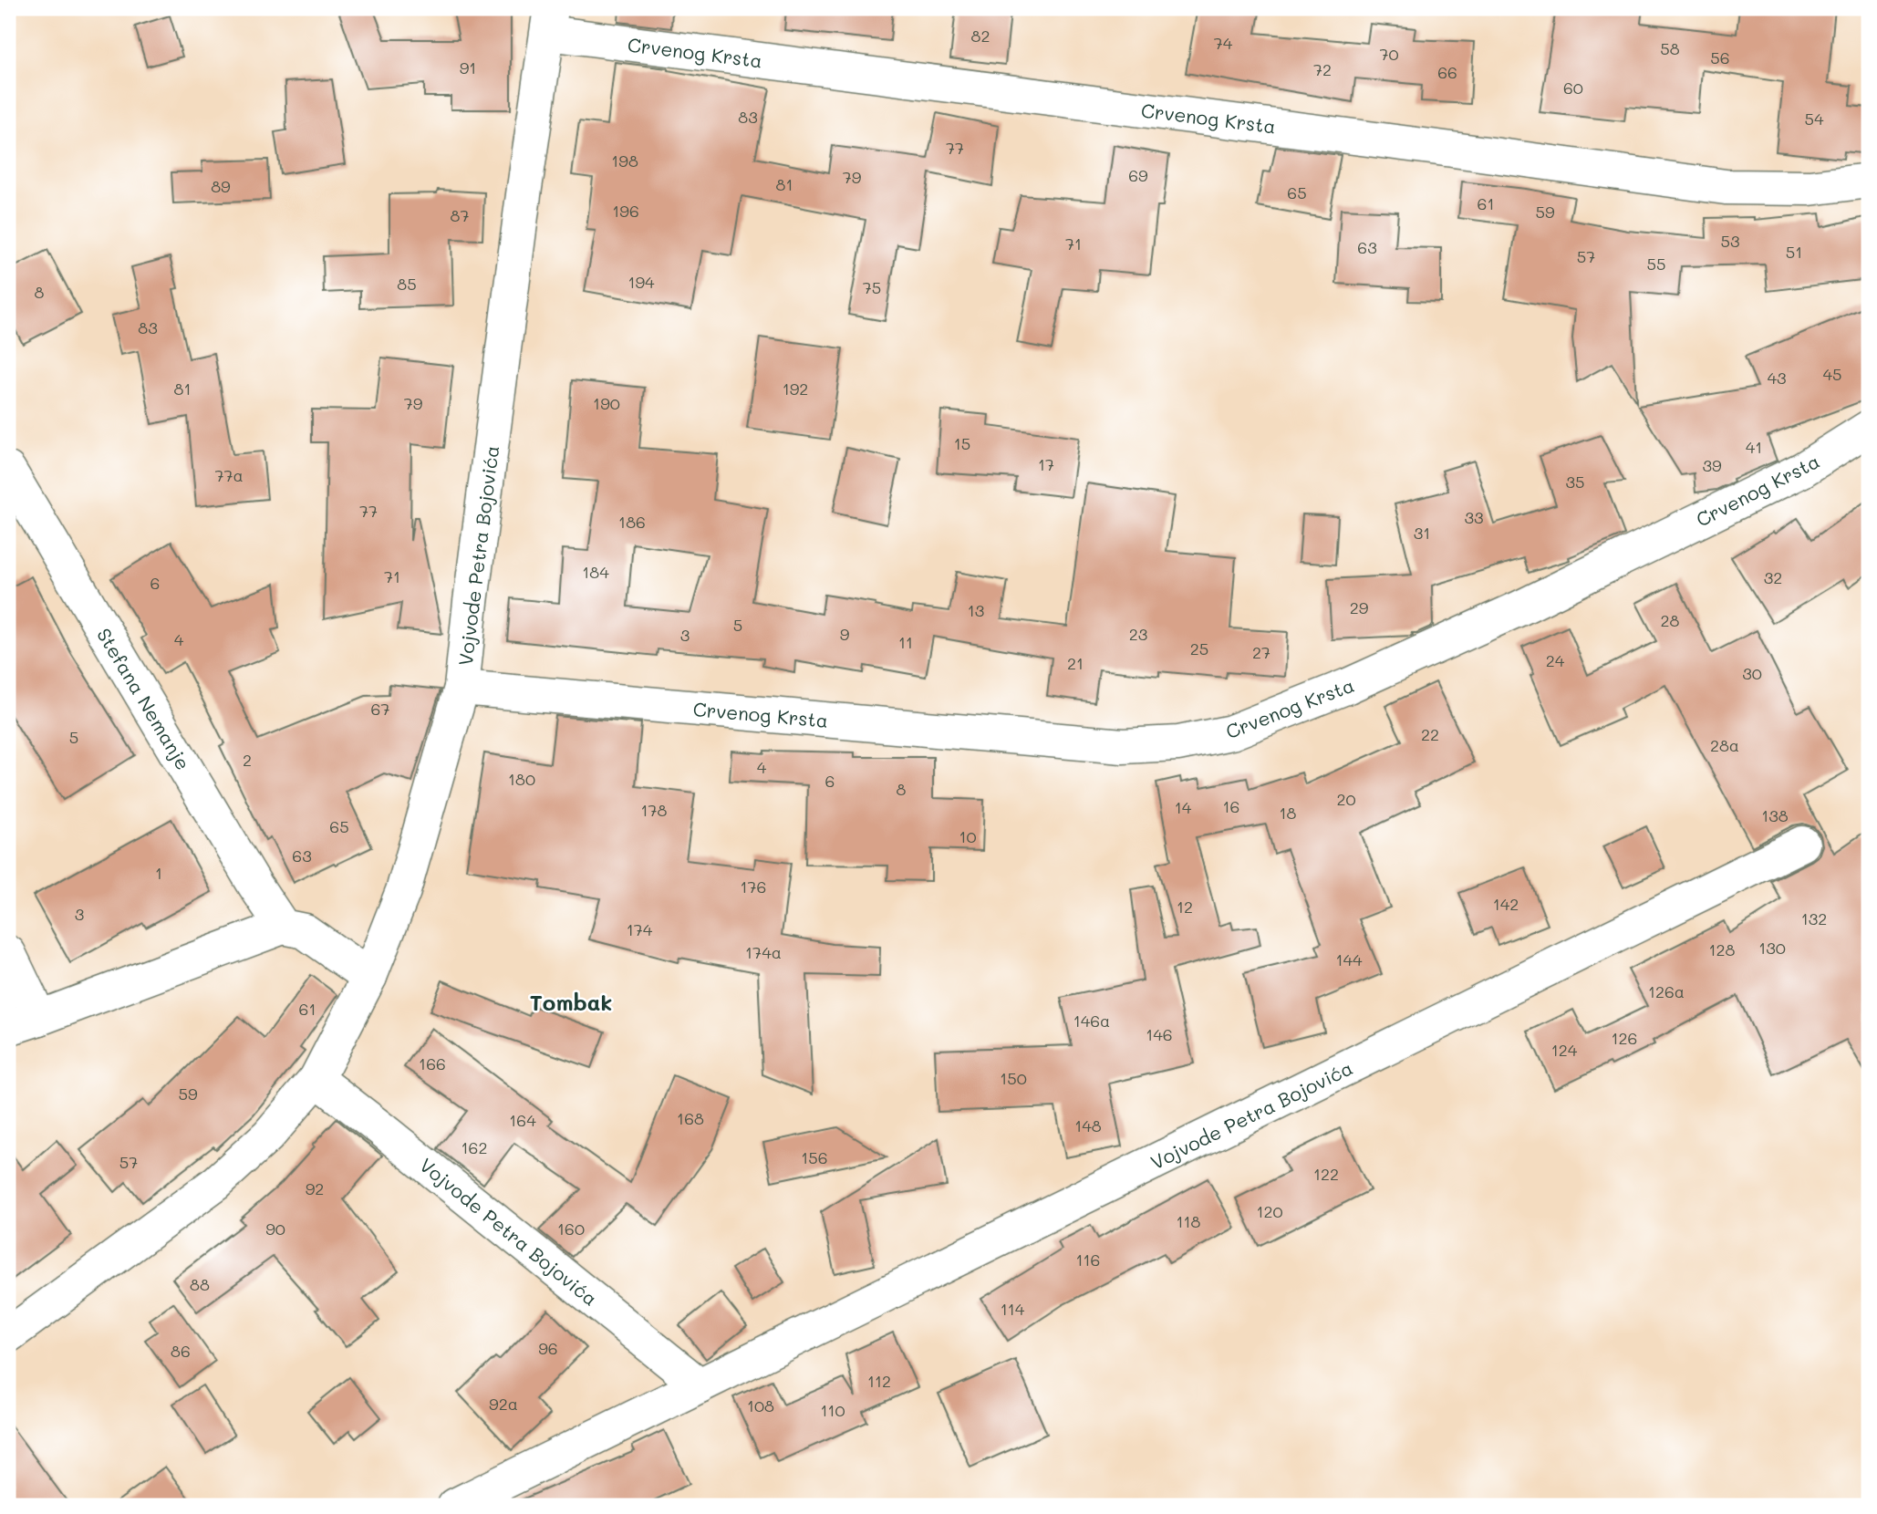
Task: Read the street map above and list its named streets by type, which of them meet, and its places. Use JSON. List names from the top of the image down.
{
  "streets": {
    "street": ["Crvenog Krsta", "Vojvode Petra Bojovića", "Stefana Nemanje"]
  },
  "crossings": [
    ["Crvenog Krsta", "Vojvode Petra Bojovića"]
  ],
  "districts": ["Tombak"],
  "house_numbers": [
    "82",
    "74",
    "58",
    "70",
    "56",
    "91",
    "72",
    "66",
    "60",
    "83",
    "54",
    "77",
    "198",
    "69",
    "79",
    "81",
    "89",
    "65",
    "61",
    "196",
    "59",
    "87",
    "53",
    "71",
    "63",
    "51",
    "57",
    "55",
    "194",
    "85",
    "75",
    "8",
    "83",
    "45",
    "43",
    "81",
    "192",
    "79",
    "190",
    "15",
    "41",
    "17",
    "39",
    "77a",
    "35",
    "77",
    "33",
    "186",
    "31",
    "184",
    "71",
    "32",
    "6",
    "29",
    "13",
    "28",
    "5",
    "9",
    "23",
    "3",
    "4",
    "11",
    "25",
    "27",
    "24",
    "21",
    "30",
    "67",
    "22",
    "5",
    "28a",
    "2",
    "4",
    "180",
    "6",
    "8",
    "20",
    "16",
    "14",
    "178",
    "18",
    "138",
    "65",
    "10",
    "63",
    "1",
    "176",
    "142",
    "12",
    "3",
    "132",
    "174",
    "130",
    "128",
    "174a",
    "144",
    "126a",
    "61",
    "146a",
    "146",
    "126",
    "124",
    "166",
    "150",
    "59",
    "168",
    "164",
    "148",
    "162",
    "156",
    "57",
    "122",
    "92",
    "120",
    "118",
    "90",
    "160",
    "116",
    "88",
    "114",
    "96",
    "86",
    "112",
    "92a",
    "108",
    "110"
  ]
}
